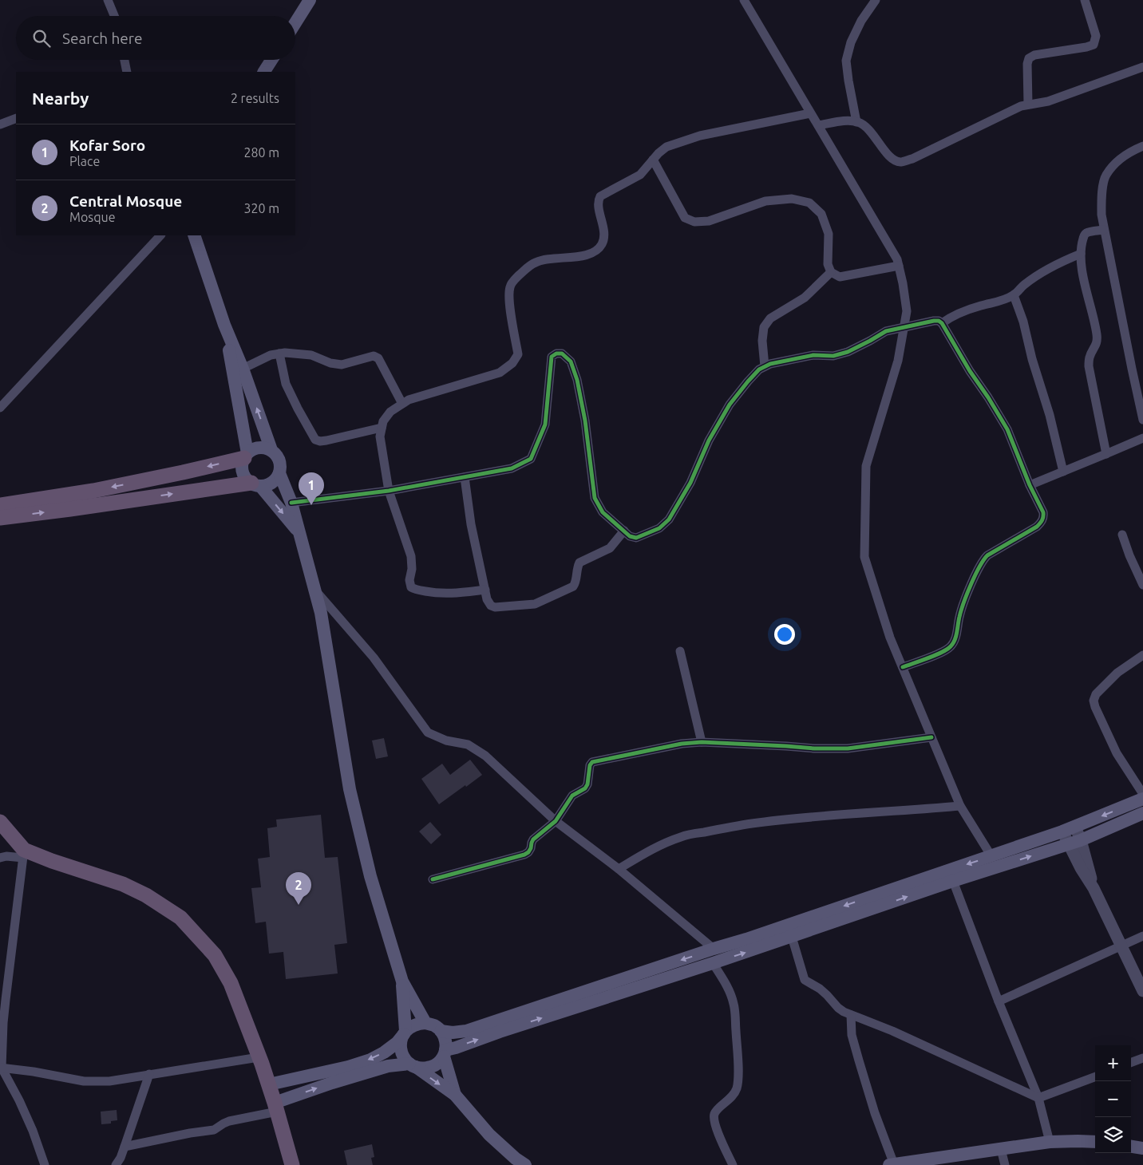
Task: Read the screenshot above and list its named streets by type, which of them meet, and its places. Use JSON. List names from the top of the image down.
{
  "page": {
    "search": "Search here",
    "heading": ["Nearby", "2 results"],
    "list": [
      {
        "mark": "1",
        "name": "Kofar Soro",
        "note": "Place",
        "value": "280 m"
      },
      {
        "mark": "2",
        "name": "Central Mosque",
        "note": "Mosque",
        "value": "320 m"
      }
    ],
    "pins": ["1", "2"],
    "map_buttons": ["+", "−"]
  }
}
